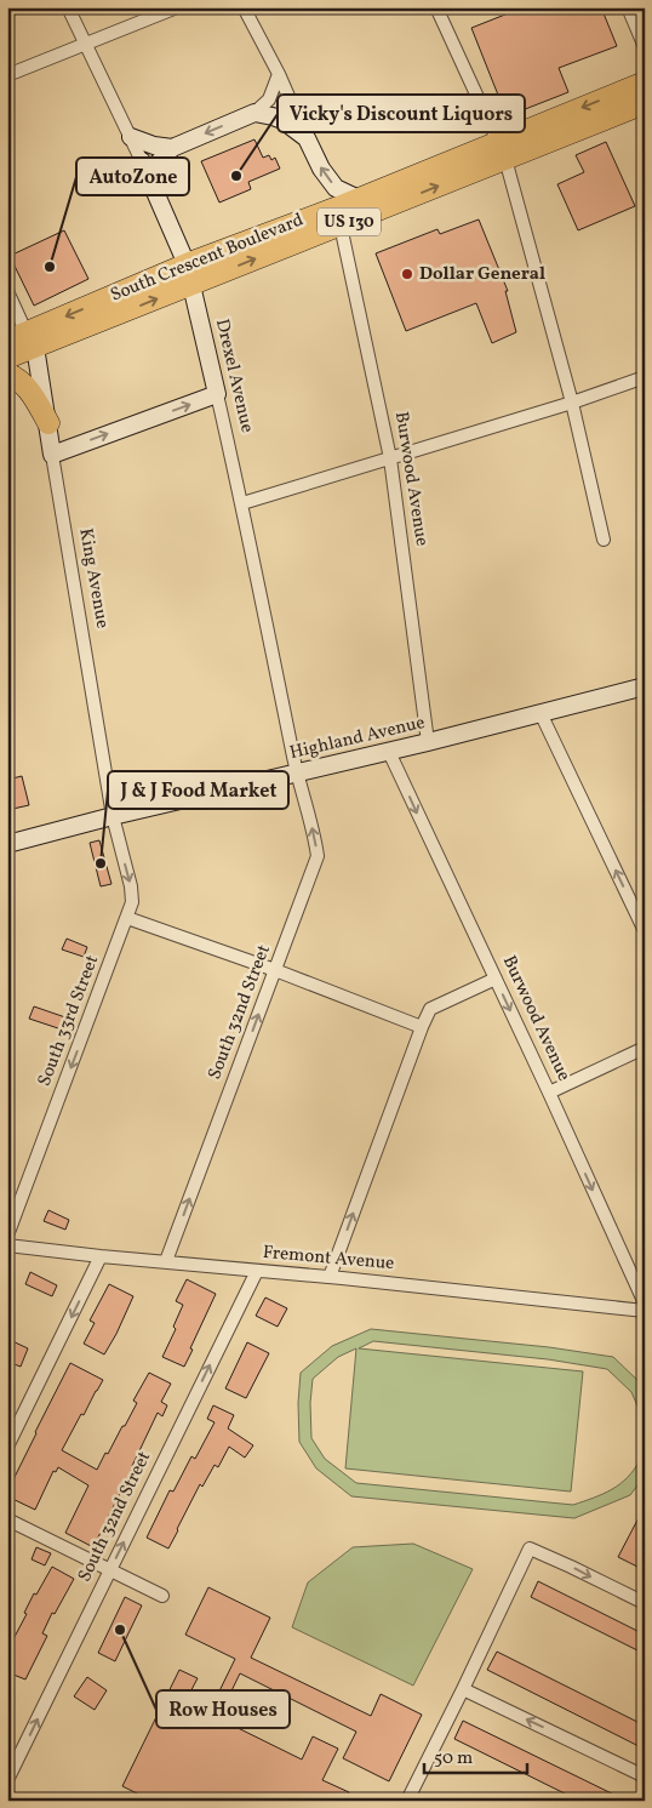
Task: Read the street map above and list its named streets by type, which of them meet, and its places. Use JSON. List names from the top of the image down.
{
  "streets": {
    "highway": ["US 130", "South Crescent Boulevard"],
    "street": [
      "Drexel Avenue",
      "Burwood Avenue",
      "King Avenue",
      "Highland Avenue",
      "South 32nd Street",
      "South 33rd Street",
      "Fremont Avenue"
    ]
  },
  "crossings": [
    ["South Crescent Boulevard", "Drexel Avenue"],
    ["South Crescent Boulevard", "Burwood Avenue"],
    ["South Crescent Boulevard", "King Avenue"],
    ["Drexel Avenue", "Highland Avenue"],
    ["Drexel Avenue", "South 32nd Street"],
    ["Burwood Avenue", "Highland Avenue"],
    ["King Avenue", "Highland Avenue"],
    ["King Avenue", "South 33rd Street"],
    ["Highland Avenue", "South 32nd Street"],
    ["Highland Avenue", "South 33rd Street"],
    ["South 32nd Street", "Fremont Avenue"]
  ],
  "one_way": ["Burwood Avenue", "South 32nd Street", "South 33rd Street"],
  "places": [
    "Vicky's Discount Liquors",
    "AutoZone",
    "Dollar General",
    "J & J Food Market",
    "Row Houses"
  ],
  "scale_bar": "50 m"
}
